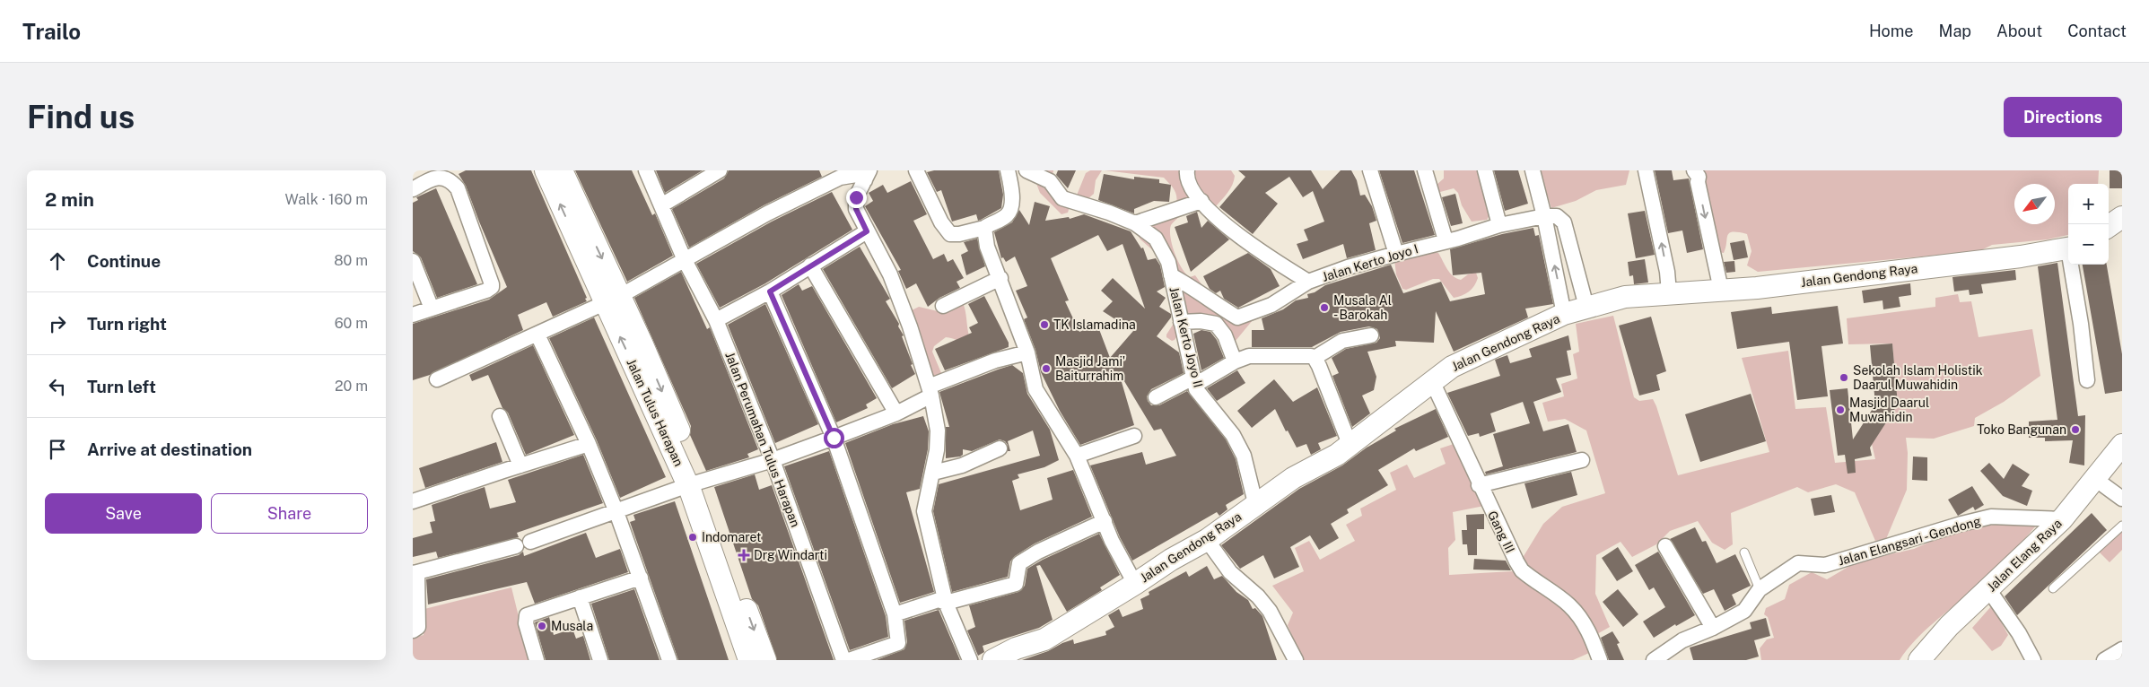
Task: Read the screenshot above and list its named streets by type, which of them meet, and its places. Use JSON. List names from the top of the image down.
{
  "streets": {
    "main road": ["Jalan Gendong Raya", "Jalan Tulus Harapan", "Jalan Elang Raya"],
    "street": [
      "Jalan Kerto Joyo I",
      "Jalan Kerto Joyo II",
      "Jalan Perumahan Tulus Harapan",
      "Gang III",
      "Jalan Elangsari - Gendong"
    ]
  },
  "crossings": [
    ["Jalan Gendong Raya", "Jalan Kerto Joyo II"],
    ["Jalan Gendong Raya", "Gang III"],
    ["Jalan Elangsari - Gendong", "Jalan Elang Raya"]
  ],
  "places": {
    "other": [
      "Musala Al - Barokah",
      "TK Islamadina",
      "Masjid Jami' Baiturrahim",
      "Sekolah Islam Holistik Daarul Muwahidin",
      "Masjid Daarul Muwahidin",
      "Toko Bangunan",
      "Indomaret",
      "Musala"
    ],
    "health": ["Drg Windarti"]
  },
  "north": "bottom left",
  "page": {
    "header": "Trailo",
    "nav": [
      "Home",
      "Map",
      "About",
      "Contact"
    ],
    "buttons": [
      "Directions",
      ["Save", "Share"]
    ],
    "title": "Find us",
    "heading": ["2 min", "Walk · 160 m"],
    "map_buttons": ["+", "−"],
    "list": [
      ["Continue", "80 m"],
      ["Turn right", "60 m"],
      ["Turn left", "20 m"],
      "Arrive at destination"
    ]
  }
}
